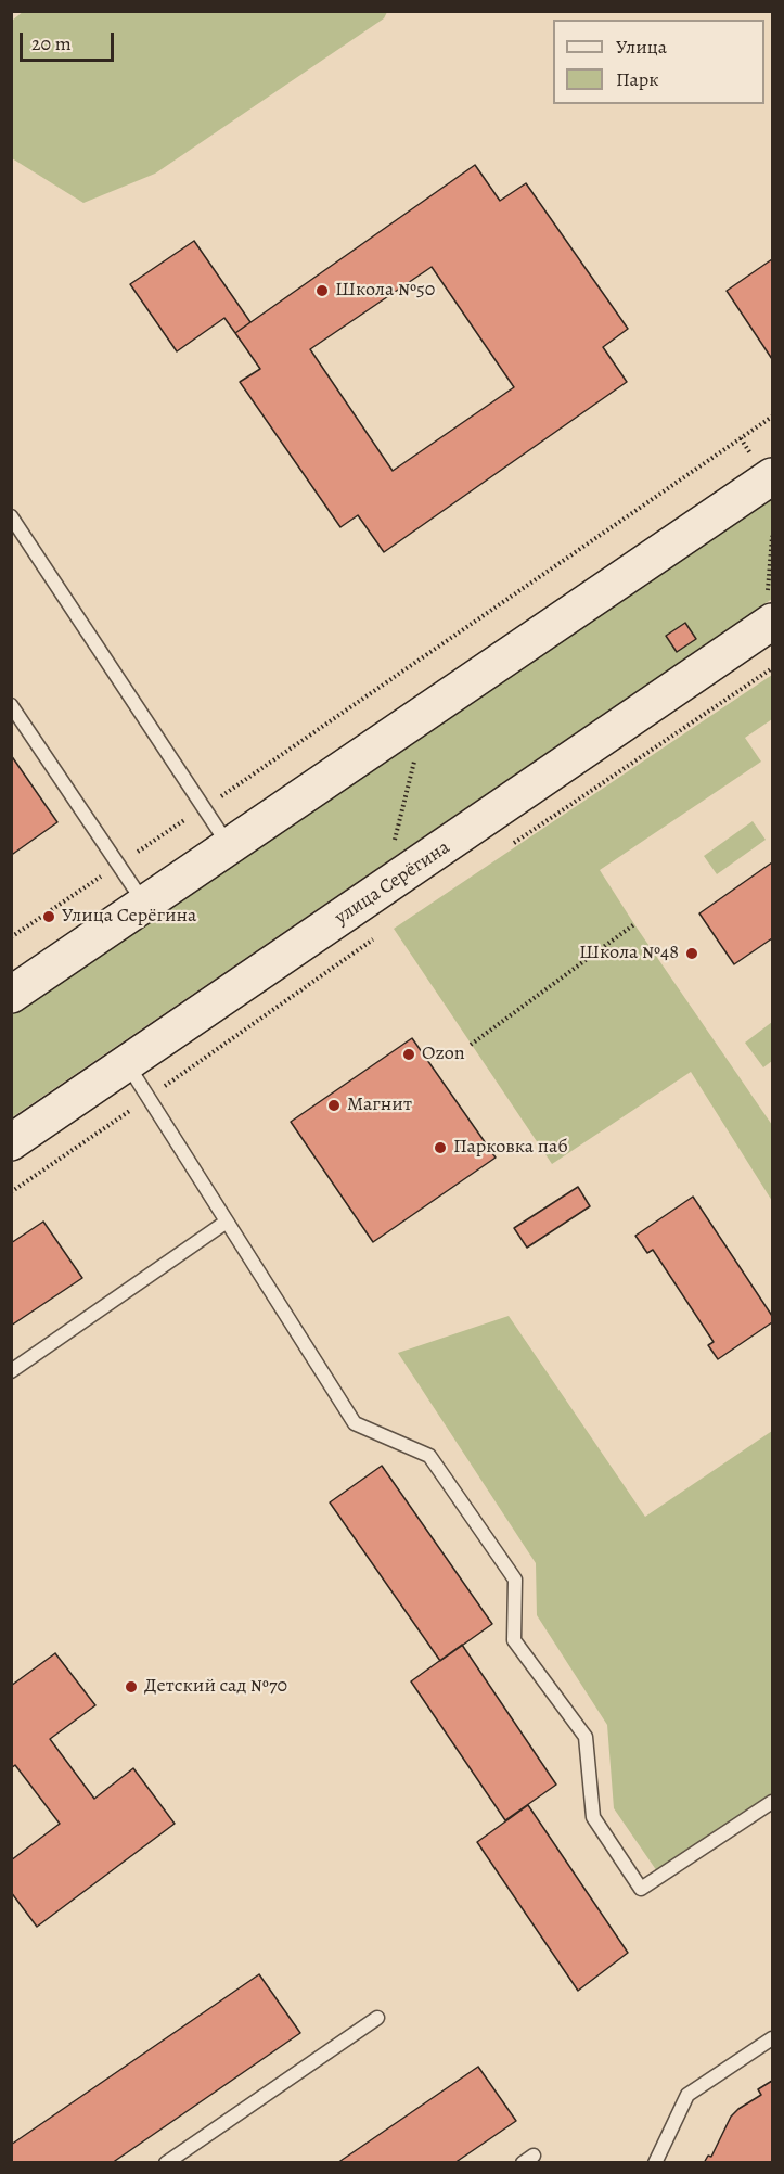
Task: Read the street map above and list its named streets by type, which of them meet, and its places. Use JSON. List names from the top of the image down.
{
  "streets": {
    "main road": ["улица Серёгина"]
  },
  "places": [
    "Школа №50",
    "Улица Серёгина",
    "Школа №48",
    "Ozon",
    "Магнит",
    "Парковка паб",
    "Детский сад №70"
  ],
  "legend": ["Улица", "Парк"],
  "scale_bar": "20 m"
}
